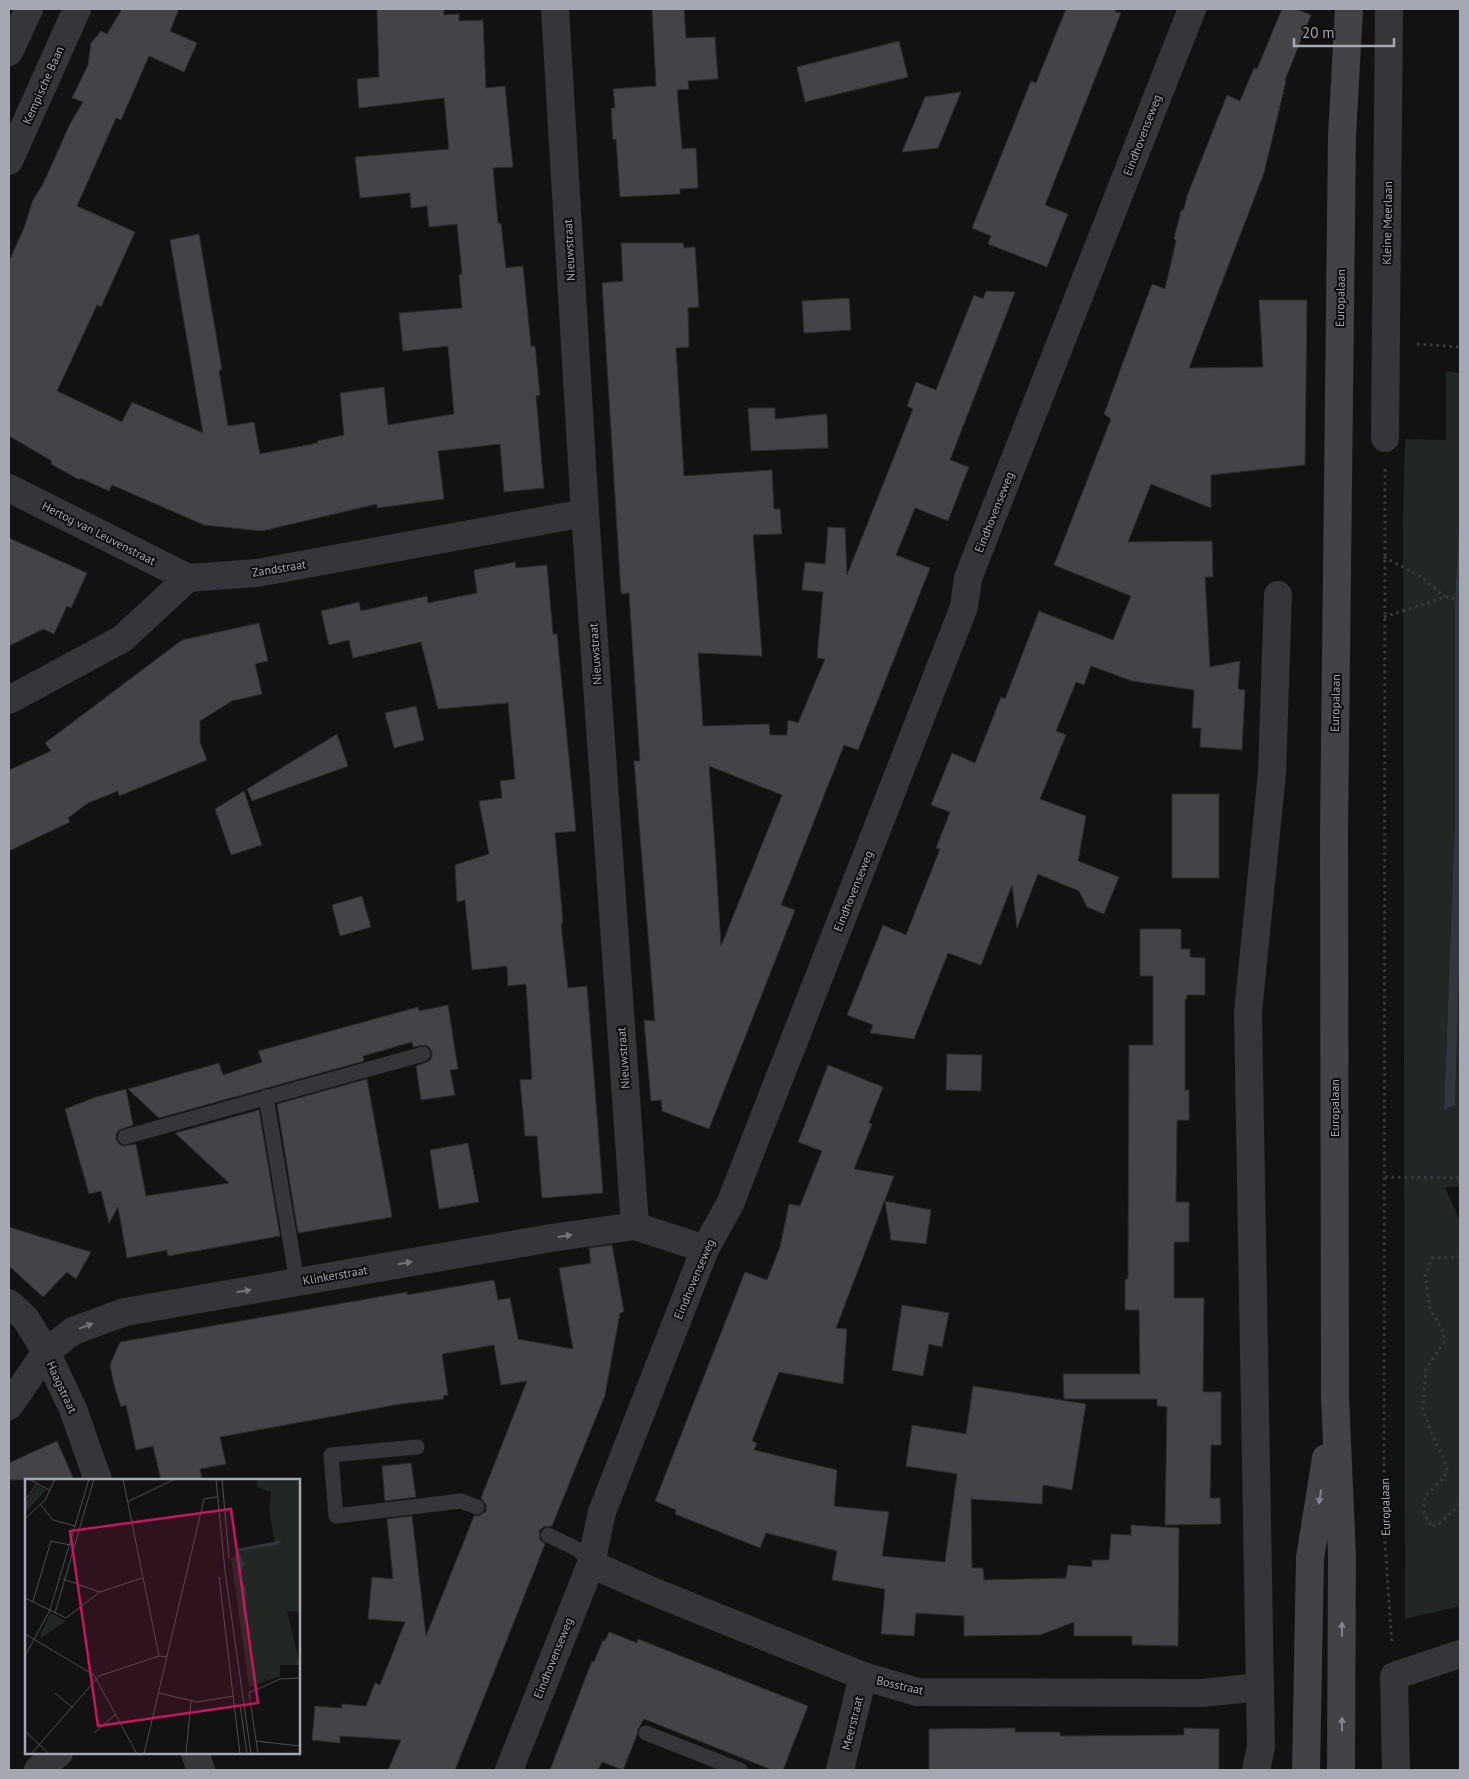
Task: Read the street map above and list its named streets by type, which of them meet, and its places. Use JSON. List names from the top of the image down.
{
  "streets": {
    "main road": ["Europalaan"],
    "street": [
      "Kempische Baan",
      "Eindhovenseweg",
      "Kleine Meerlaan",
      "Nieuwstraat",
      "Hertog van Leuvenstraat",
      "Zandstraat",
      "Klinkerstraat",
      "Haagstraat",
      "Bosstraat",
      "Meerstraat"
    ]
  },
  "crossings": [
    ["Eindhovenseweg", "Bosstraat"],
    ["Kleine Meerlaan", "Europalaan"],
    ["Nieuwstraat", "Zandstraat"],
    ["Nieuwstraat", "Klinkerstraat"],
    ["Hertog van Leuvenstraat", "Zandstraat"],
    ["Klinkerstraat", "Haagstraat"],
    ["Bosstraat", "Meerstraat"]
  ],
  "one_way": ["Klinkerstraat"],
  "scale_bar": "20 m"
}
